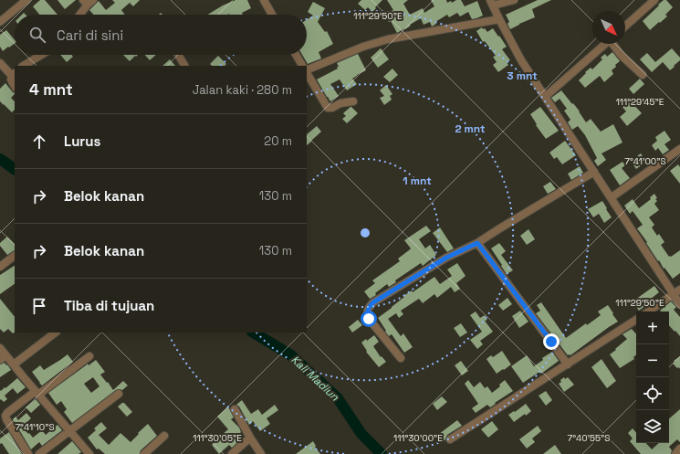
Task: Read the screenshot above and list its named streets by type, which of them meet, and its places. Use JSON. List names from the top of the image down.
{
  "water": ["Kali Madiun"],
  "north": "bottom right",
  "page": {
    "search": "Cari di sini",
    "heading": ["4 mnt", "Jalan kaki · 280 m"],
    "list": [
      ["Lurus", "20 m"],
      ["Belok kanan", "130 m"],
      ["Belok kanan", "130 m"],
      "Tiba di tujuan"
    ],
    "map_buttons": ["+", "−"]
  },
  "coordinates": [
    "111°29'50\"E",
    "111°29'45\"E",
    "7°41'00\"S",
    "7°41'10\"S",
    "111°30'05\"E",
    "111°30'00\"E",
    "7°40'55\"S"
  ],
  "rings": ["3 mnt", "2 mnt", "1 mnt"]
}
